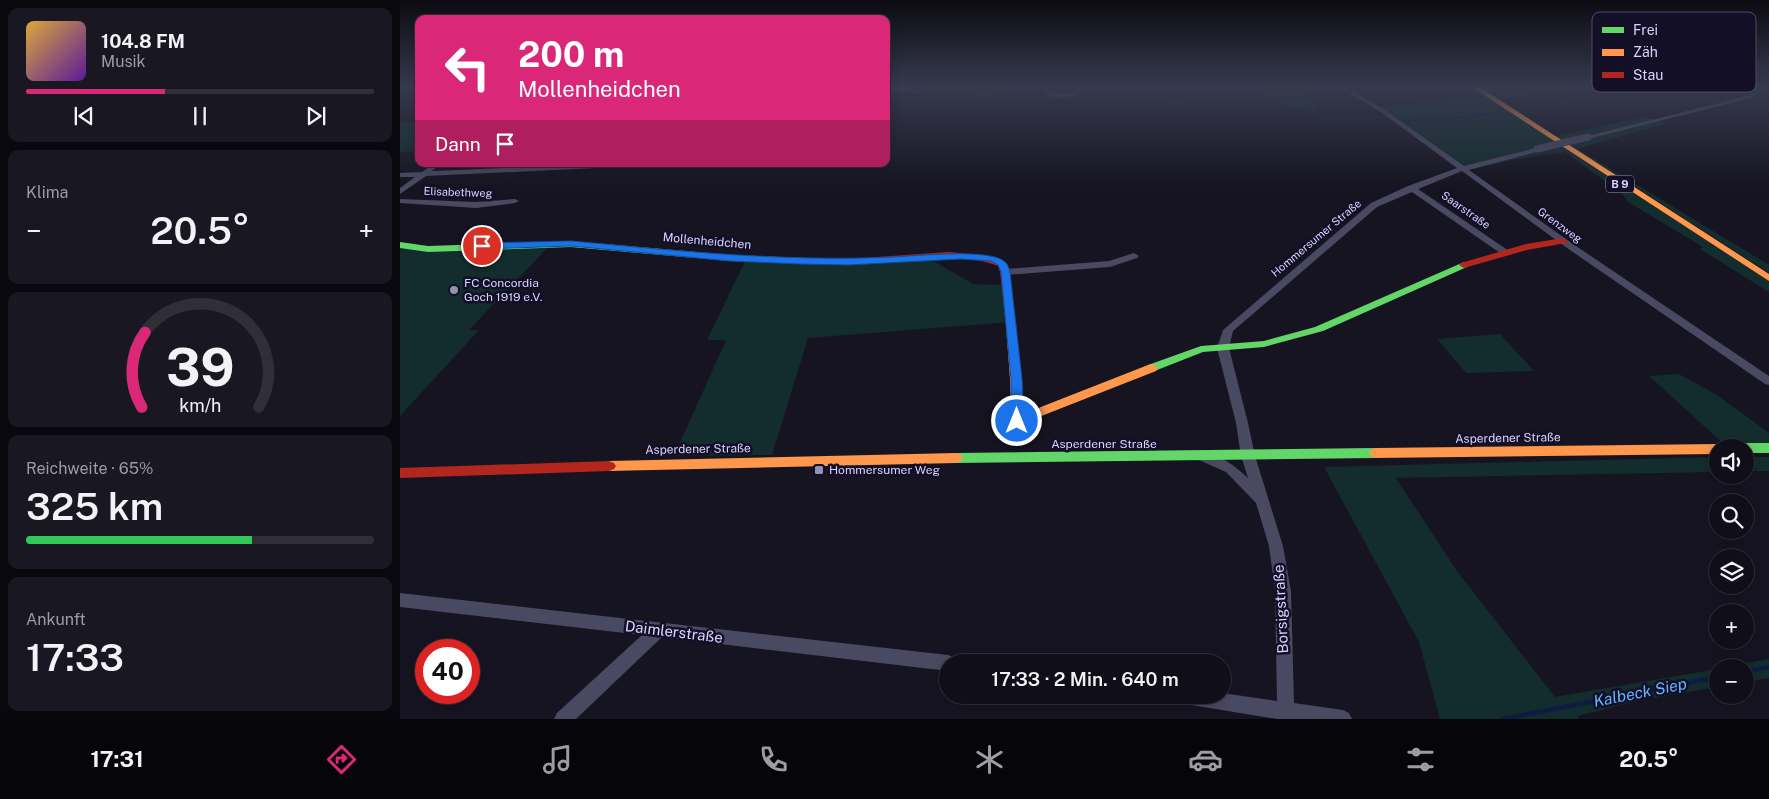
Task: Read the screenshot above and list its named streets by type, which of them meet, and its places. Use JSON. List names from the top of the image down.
{
  "streets": {
    "main road": ["B 9", "Mollenheidchen", "Asperdener Straße"],
    "street": [
      "Elisabethweg",
      "Saarstraße",
      "Grenzweg",
      "Hommersumer Straße",
      "Borsigstraße",
      "Daimlerstraße"
    ]
  },
  "crossings": [
    ["Saarstraße", "Hommersumer Straße"],
    ["Grenzweg", "Hommersumer Straße"],
    ["Asperdener Straße", "Borsigstraße"]
  ],
  "water": ["Kalbeck Siep"],
  "places": {
    "other": ["FC Concordia Goch 1919 e.V."],
    "transit": ["Hommersumer Weg"]
  },
  "legend": ["Frei", "Zäh", "Stau"],
  "page": {
    "turn": ["200 m", "Mollenheidchen"],
    "song": ["104.8 FM", "Musik"],
    "then": "Dann",
    "tile": [
      "Klima",
      ["Reichweite · 65%", "325 km"],
      ["Ankunft", "17:33"]
    ],
    "heat": ["−", "20.5°", "+"],
    "map_buttons": ["+", "−"],
    "limit": "40",
    "trip": "17:33 · 2 Min. · 640 m",
    "tabs": ["17:31", "20.5°"],
    "gauge": ["39", "km/h"]
  }
}
